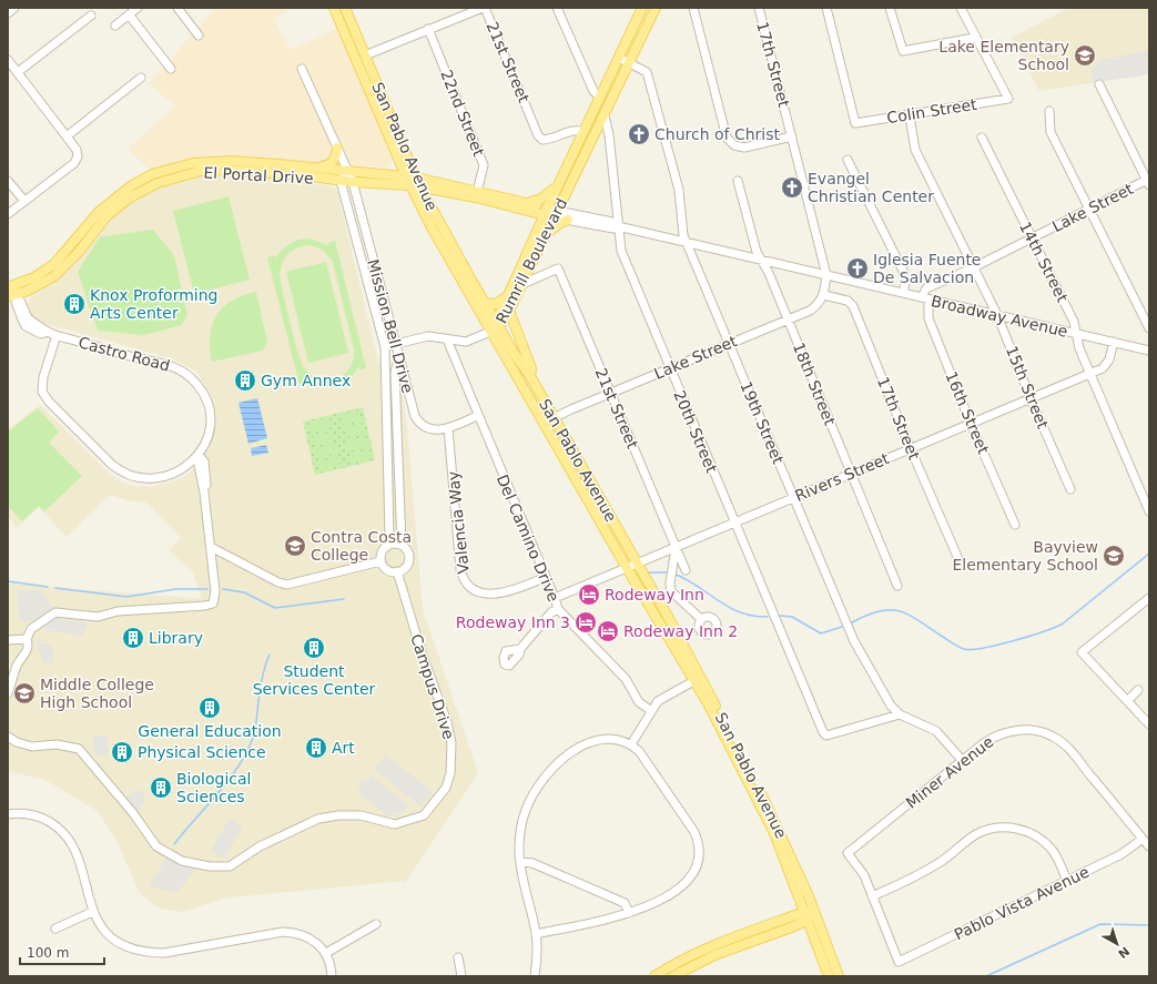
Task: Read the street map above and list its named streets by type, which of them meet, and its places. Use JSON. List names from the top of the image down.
{
  "streets": {
    "main road": [
      "San Pablo Avenue",
      "El Portal Drive",
      "Rumrill Boulevard",
      "Broadway Avenue"
    ],
    "street": [
      "21st Street",
      "17th Street",
      "Colin Street",
      "22nd Street",
      "Lake Street",
      "14th Street",
      "Mission Bell Drive",
      "Castro Road",
      "18th Street",
      "15th Street",
      "16th Street",
      "19th Street",
      "20th Street",
      "Rivers Street",
      "Valencia Way",
      "Del Camino Drive",
      "Campus Drive",
      "Miner Avenue",
      "Pablo Vista Avenue"
    ]
  },
  "crossings": [
    ["21st Street", "Lake Street"],
    ["21st Street", "Rumrill Boulevard"],
    ["21st Street", "Rivers Street"],
    ["17th Street", "Lake Street"],
    ["17th Street", "Broadway Avenue"],
    ["17th Street", "Rivers Street"],
    ["Colin Street", "15th Street"],
    ["22nd Street", "Broadway Avenue"],
    ["San Pablo Avenue", "El Portal Drive"],
    ["San Pablo Avenue", "Lake Street"],
    ["San Pablo Avenue", "Rumrill Boulevard"],
    ["San Pablo Avenue", "Broadway Avenue"],
    ["San Pablo Avenue", "Rivers Street"],
    ["El Portal Drive", "Broadway Avenue"],
    ["El Portal Drive", "Mission Bell Drive"],
    ["El Portal Drive", "Castro Road"],
    ["Lake Street", "14th Street"],
    ["Lake Street", "Broadway Avenue"],
    ["Lake Street", "18th Street"],
    ["Lake Street", "15th Street"],
    ["Lake Street", "16th Street"],
    ["Lake Street", "19th Street"],
    ["Lake Street", "20th Street"],
    ["Rumrill Boulevard", "Broadway Avenue"],
    ["Rumrill Boulevard", "19th Street"],
    ["Rumrill Boulevard", "20th Street"],
    ["14th Street", "Broadway Avenue"],
    ["14th Street", "Rivers Street"],
    ["Broadway Avenue", "18th Street"],
    ["Broadway Avenue", "15th Street"],
    ["Broadway Avenue", "16th Street"],
    ["Broadway Avenue", "19th Street"],
    ["Broadway Avenue", "20th Street"],
    ["Broadway Avenue", "Rivers Street"],
    ["Mission Bell Drive", "Valencia Way"],
    ["Mission Bell Drive", "Del Camino Drive"],
    ["18th Street", "Rivers Street"],
    ["15th Street", "Rivers Street"],
    ["16th Street", "Rivers Street"],
    ["19th Street", "20th Street"],
    ["19th Street", "Rivers Street"],
    ["19th Street", "Miner Avenue"],
    ["20th Street", "Rivers Street"],
    ["Rivers Street", "Del Camino Drive"],
    ["Valencia Way", "Del Camino Drive"],
    ["Miner Avenue", "Pablo Vista Avenue"]
  ],
  "places": {
    "school or university": [
      "Lake Elementary School",
      "Contra Costa College",
      "Bayview Elementary School",
      "Middle College High School"
    ],
    "church": ["Church of Christ", "Evangel Christian Center", "Iglesia Fuente De Salvacion"],
    "building": [
      "Knox Proforming Arts Center",
      "Gym Annex",
      "Library",
      "Student Services Center",
      "General Education",
      "Art",
      "Physical Science",
      "Biological Sciences"
    ],
    "hotel": ["Rodeway Inn", "Rodeway Inn 3", "Rodeway Inn 2"]
  },
  "scale_bar": "100 m",
  "north": "bottom right"
}
